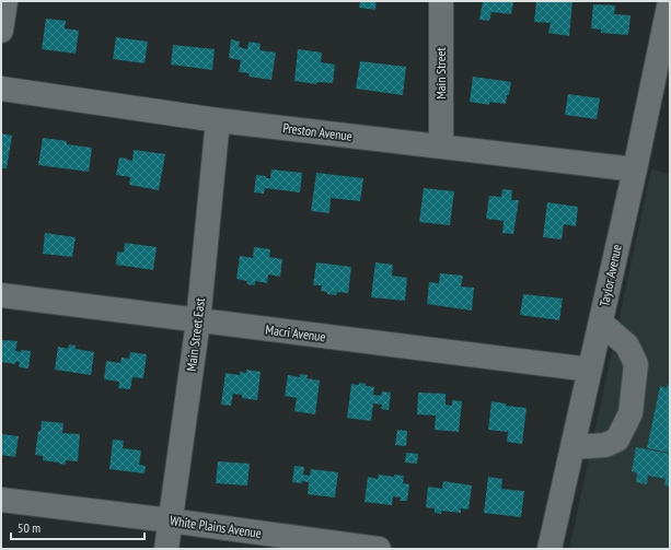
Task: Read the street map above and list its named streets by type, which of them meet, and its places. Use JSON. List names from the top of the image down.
{
  "streets": {
    "street": [
      "Main Street",
      "Preston Avenue",
      "Taylor Avenue",
      "Macri Avenue",
      "Main Street East",
      "White Plains Avenue"
    ]
  },
  "crossings": [
    ["Main Street", "Preston Avenue"],
    ["Preston Avenue", "Taylor Avenue"],
    ["Preston Avenue", "Main Street East"],
    ["Taylor Avenue", "Macri Avenue"],
    ["Macri Avenue", "Main Street East"],
    ["Main Street East", "White Plains Avenue"]
  ],
  "scale_bar": "50 m"
}
